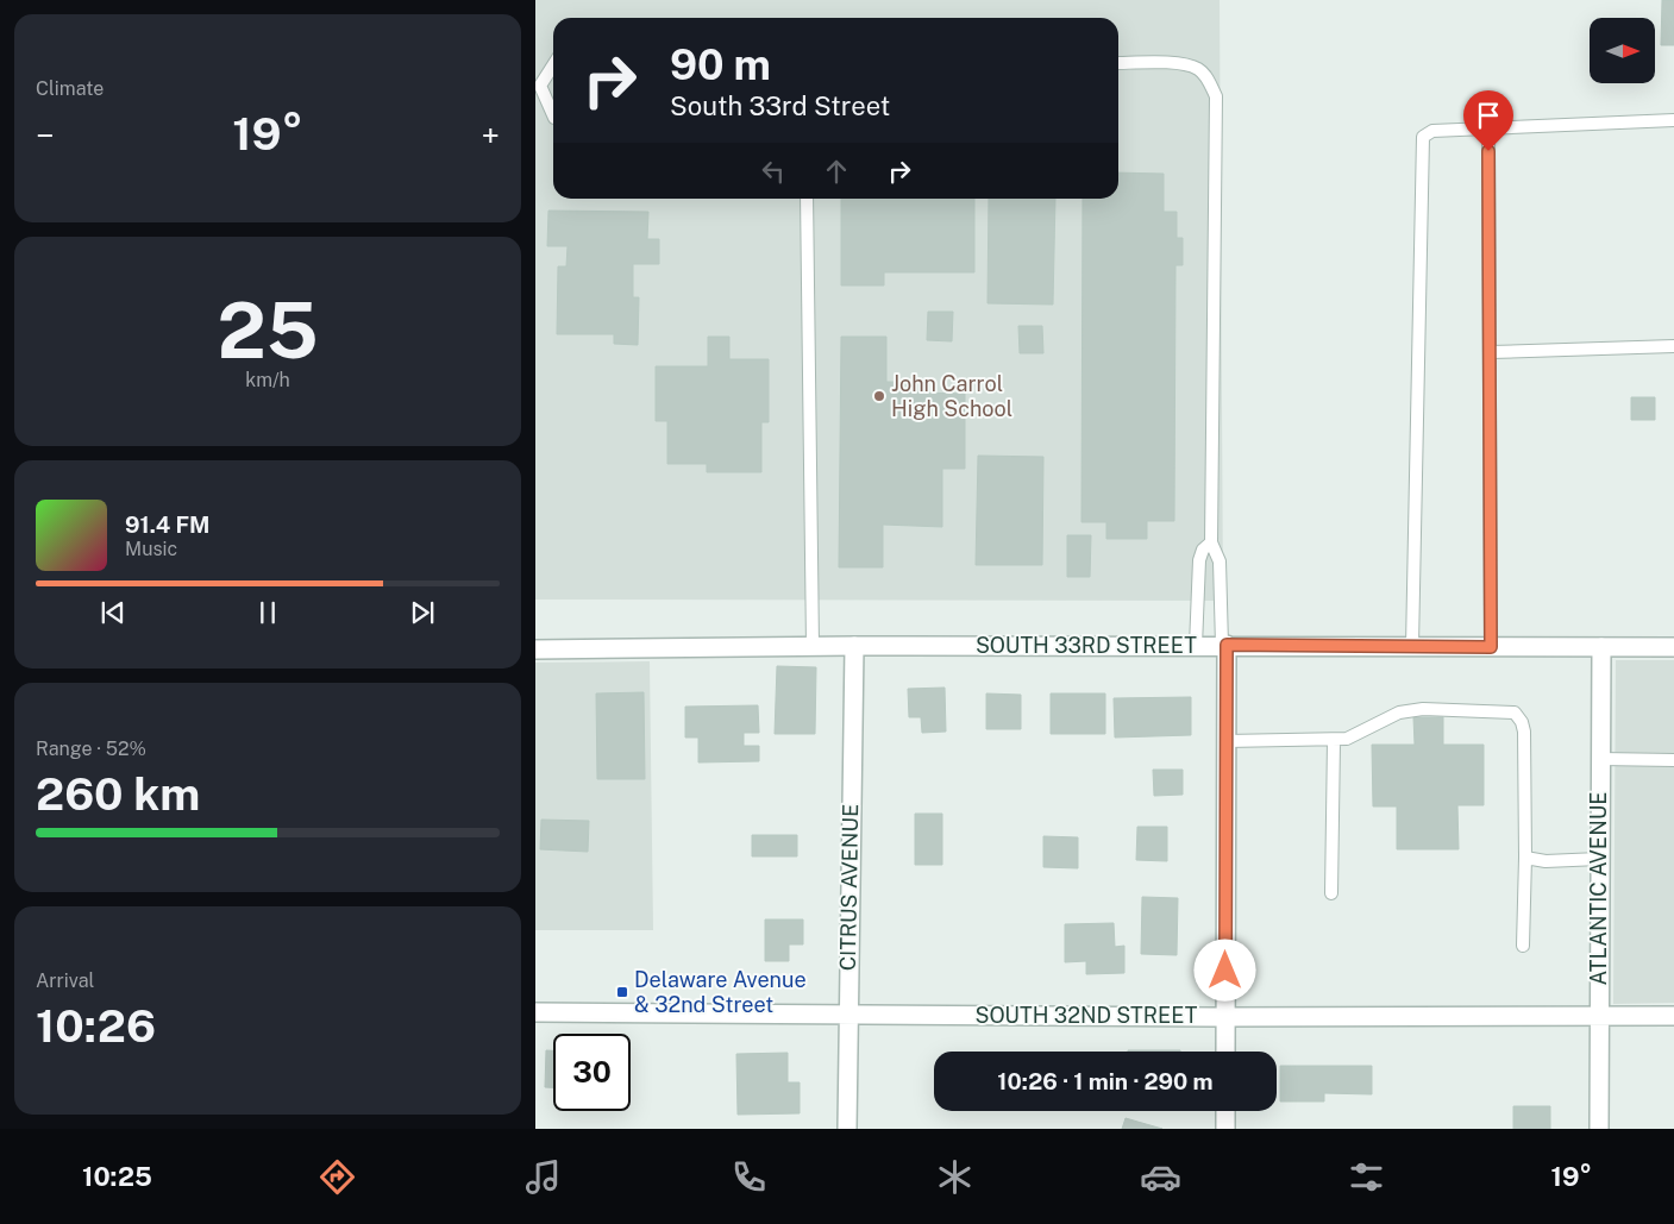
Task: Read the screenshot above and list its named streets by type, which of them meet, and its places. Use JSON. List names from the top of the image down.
{
  "streets": {
    "street": [
      "SOUTH 33RD STREET",
      "CITRUS AVENUE",
      "ATLANTIC AVENUE",
      "SOUTH 32ND STREET"
    ]
  },
  "crossings": [
    ["SOUTH 33RD STREET", "CITRUS AVENUE"],
    ["SOUTH 33RD STREET", "ATLANTIC AVENUE"],
    ["CITRUS AVENUE", "SOUTH 32ND STREET"],
    ["ATLANTIC AVENUE", "SOUTH 32ND STREET"]
  ],
  "places": {
    "other": ["John Carrol High School"],
    "transit": ["Delaware Avenue & 32nd Street"]
  },
  "north": "right",
  "page": {
    "tile": [
      "Climate",
      ["25", "km/h"],
      ["Range · 52%", "260 km"],
      ["Arrival", "10:26"]
    ],
    "turn": ["90 m", "South 33rd Street"],
    "heat": ["−", "19°", "+"],
    "song": ["91.4 FM", "Music"],
    "limit": "30",
    "trip": "10:26 · 1 min · 290 m",
    "tabs": ["10:25", "19°"]
  }
}
